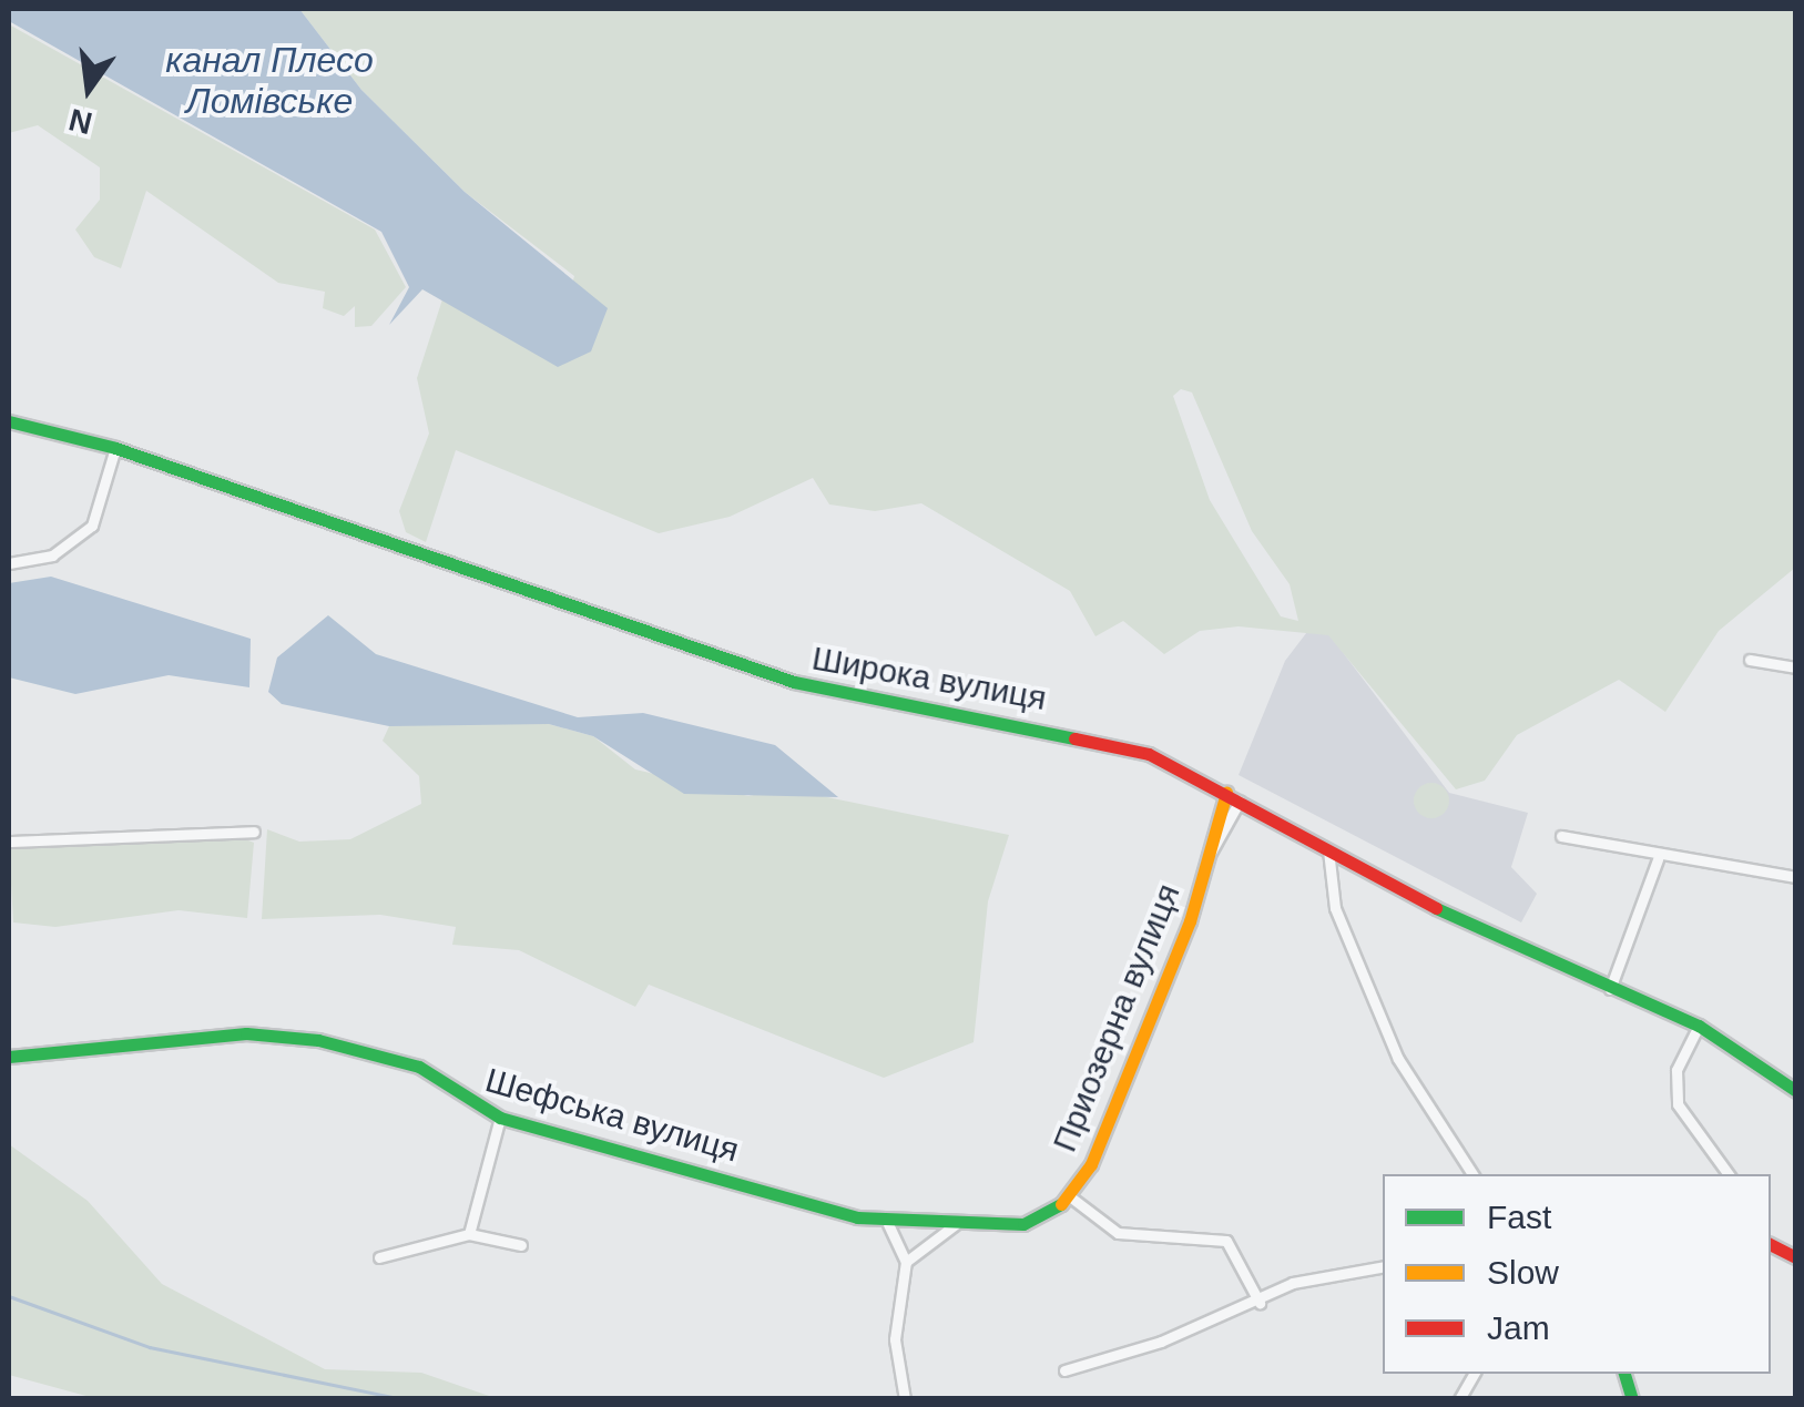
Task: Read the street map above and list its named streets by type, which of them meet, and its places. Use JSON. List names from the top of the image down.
{
  "streets": {
    "main road": ["Широка вулиця", "Приозерна вулиця", "Шефська вулиця"]
  },
  "crossings": [
    ["Широка вулиця", "Приозерна вулиця"],
    ["Приозерна вулиця", "Шефська вулиця"]
  ],
  "water": ["канал Плесо Ломівське"],
  "legend": ["Fast", "Slow", "Jam"],
  "north": "bottom"
}
